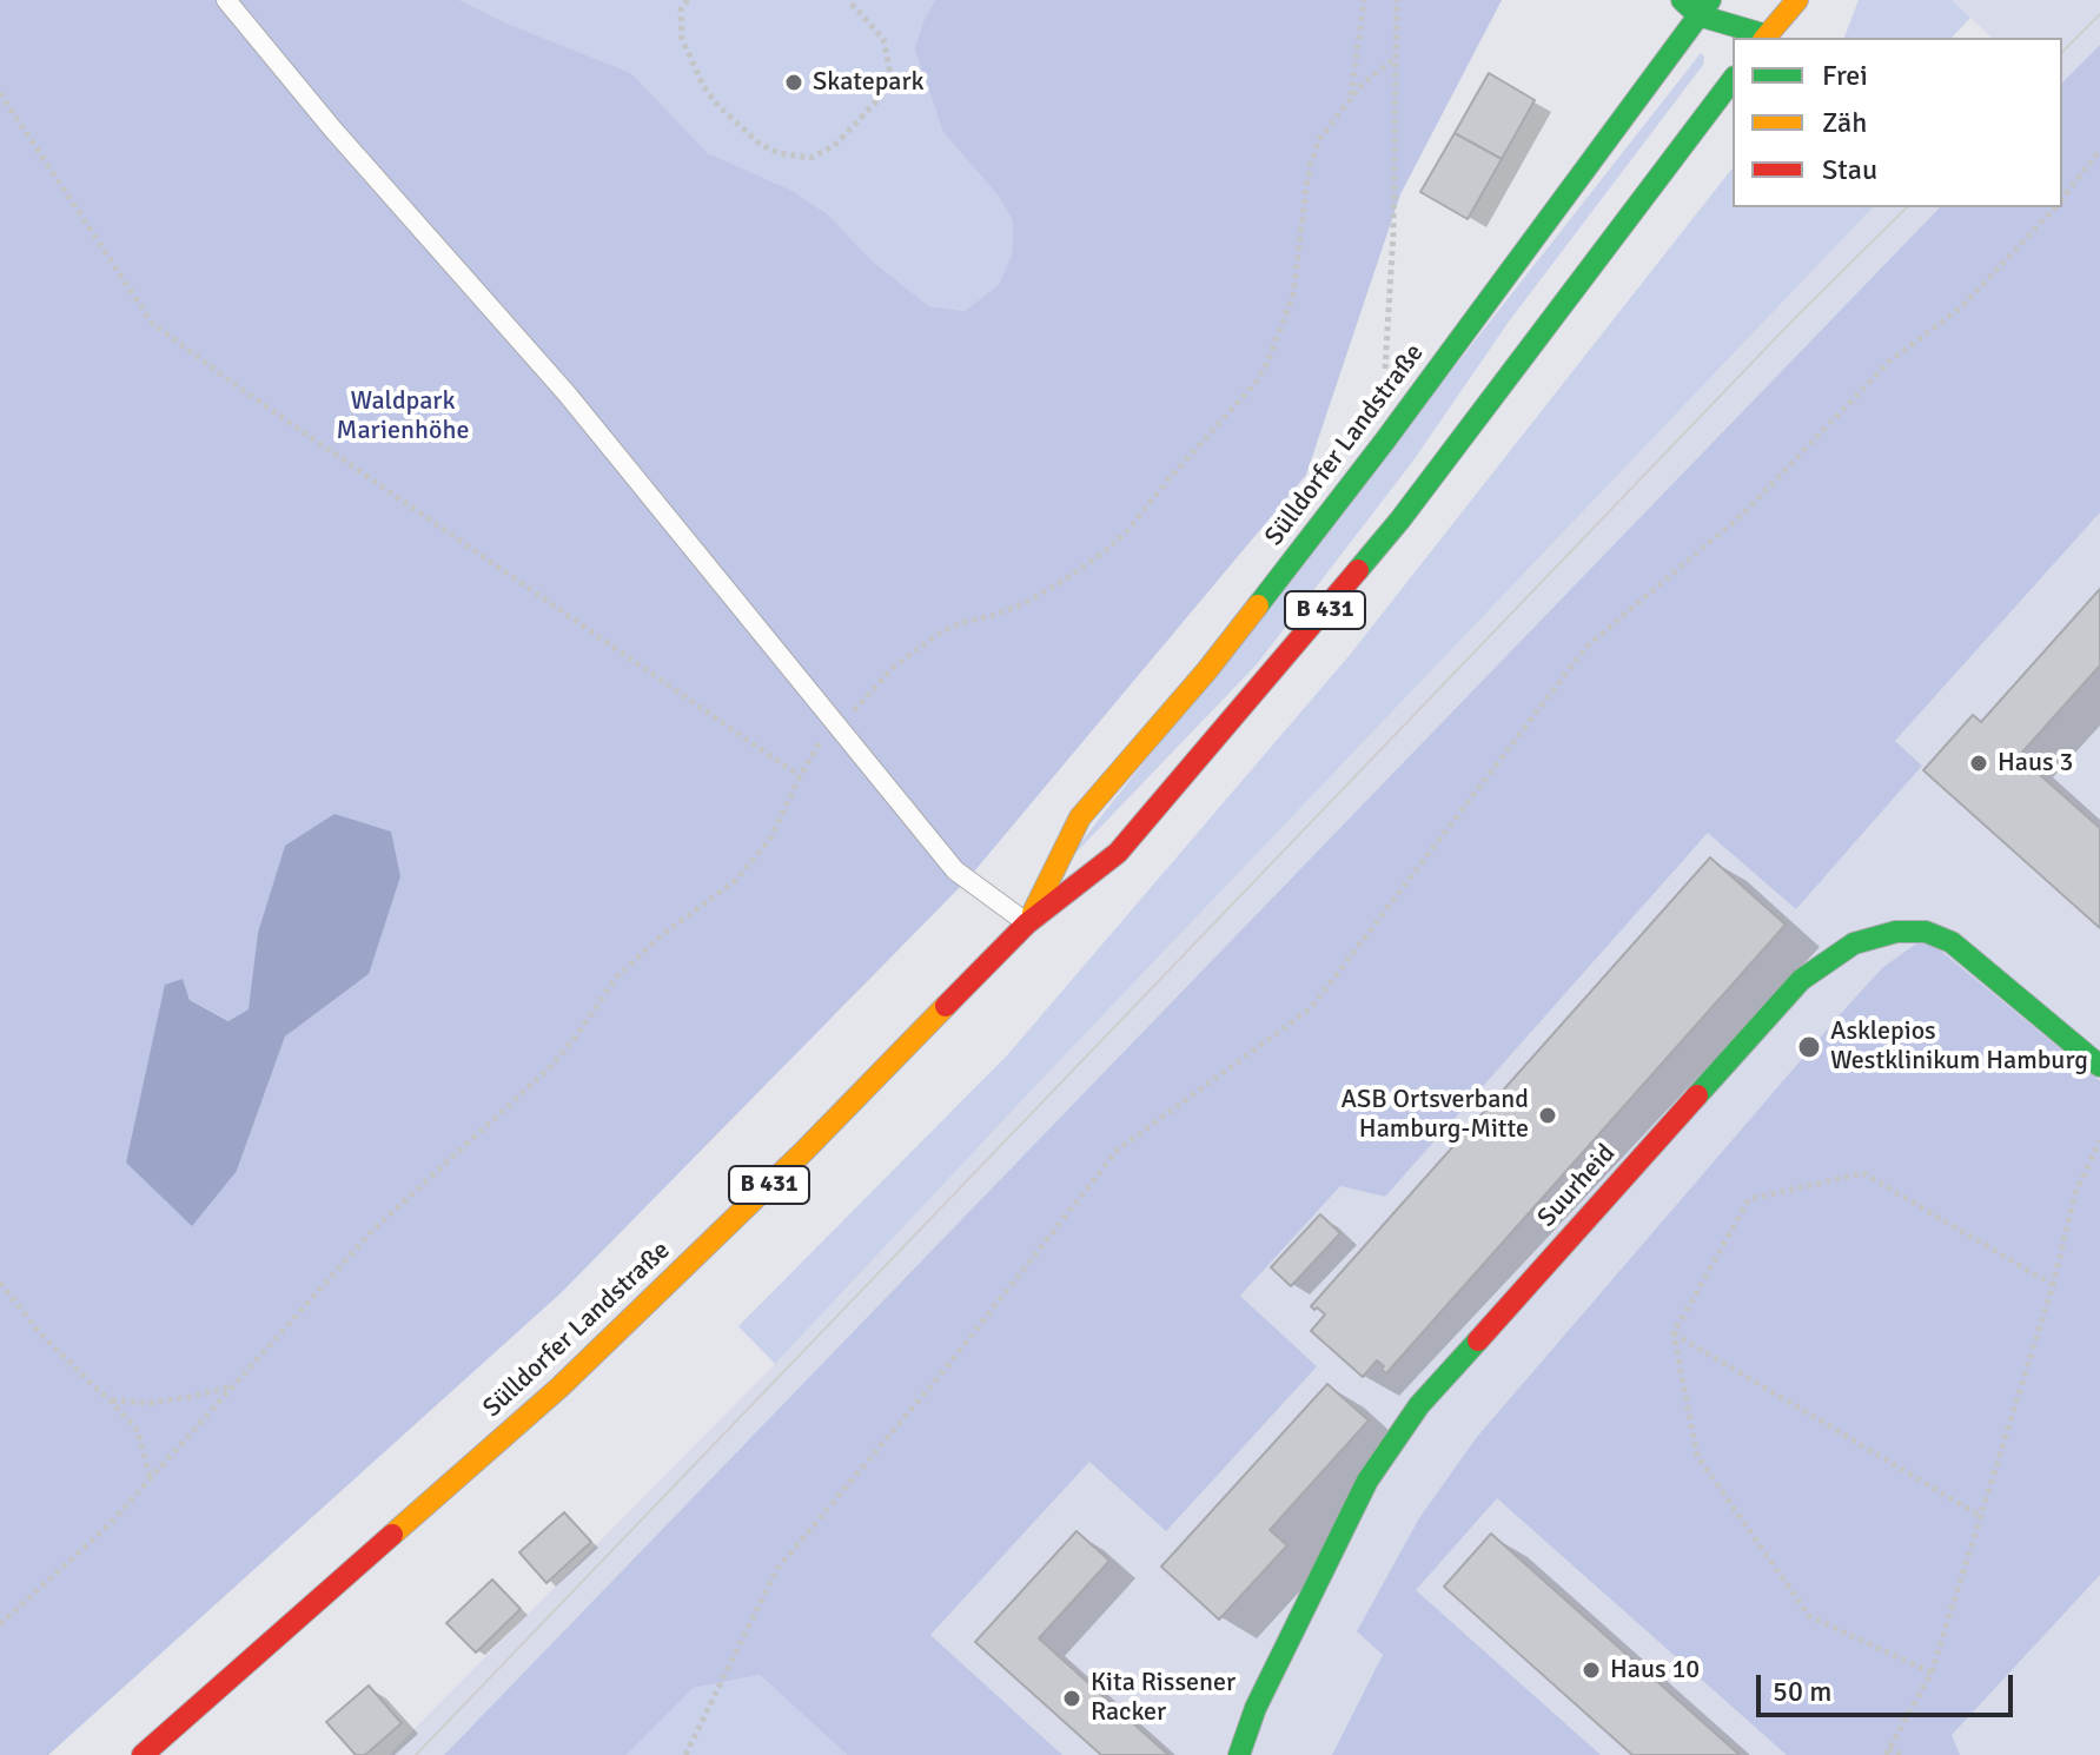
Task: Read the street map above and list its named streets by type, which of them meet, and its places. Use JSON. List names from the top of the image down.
{
  "streets": {
    "main road": ["Sülldorfer Landstraße", "B 431", "Suurheid"]
  },
  "parks": ["Waldpark Marienhöhe"],
  "places": [
    "Skatepark",
    "Haus 3",
    "Asklepios Westklinikum Hamburg",
    "ASB Ortsverband Hamburg-Mitte",
    "Haus 10",
    "Kita Rissener Racker"
  ],
  "legend": ["Frei", "Zäh", "Stau"],
  "scale_bar": "50 m"
}
